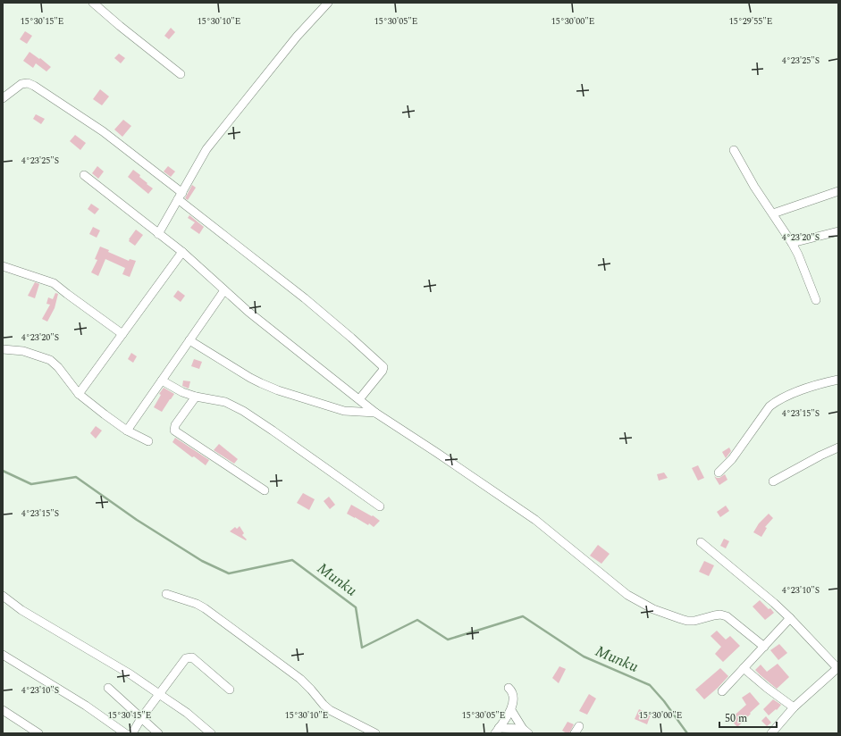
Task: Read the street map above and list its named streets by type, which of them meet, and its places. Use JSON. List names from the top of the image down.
{
  "water": ["Munku"],
  "scale_bar": "50 m",
  "coordinates": [
    "15°30'15\"E",
    "15°30'10\"E",
    "15°30'05\"E",
    "15°30'00\"E",
    "15°29'55\"E",
    "4°23'25\"S",
    "4°23'20\"S",
    "4°23'15\"S",
    "4°23'10\"S"
  ]
}
